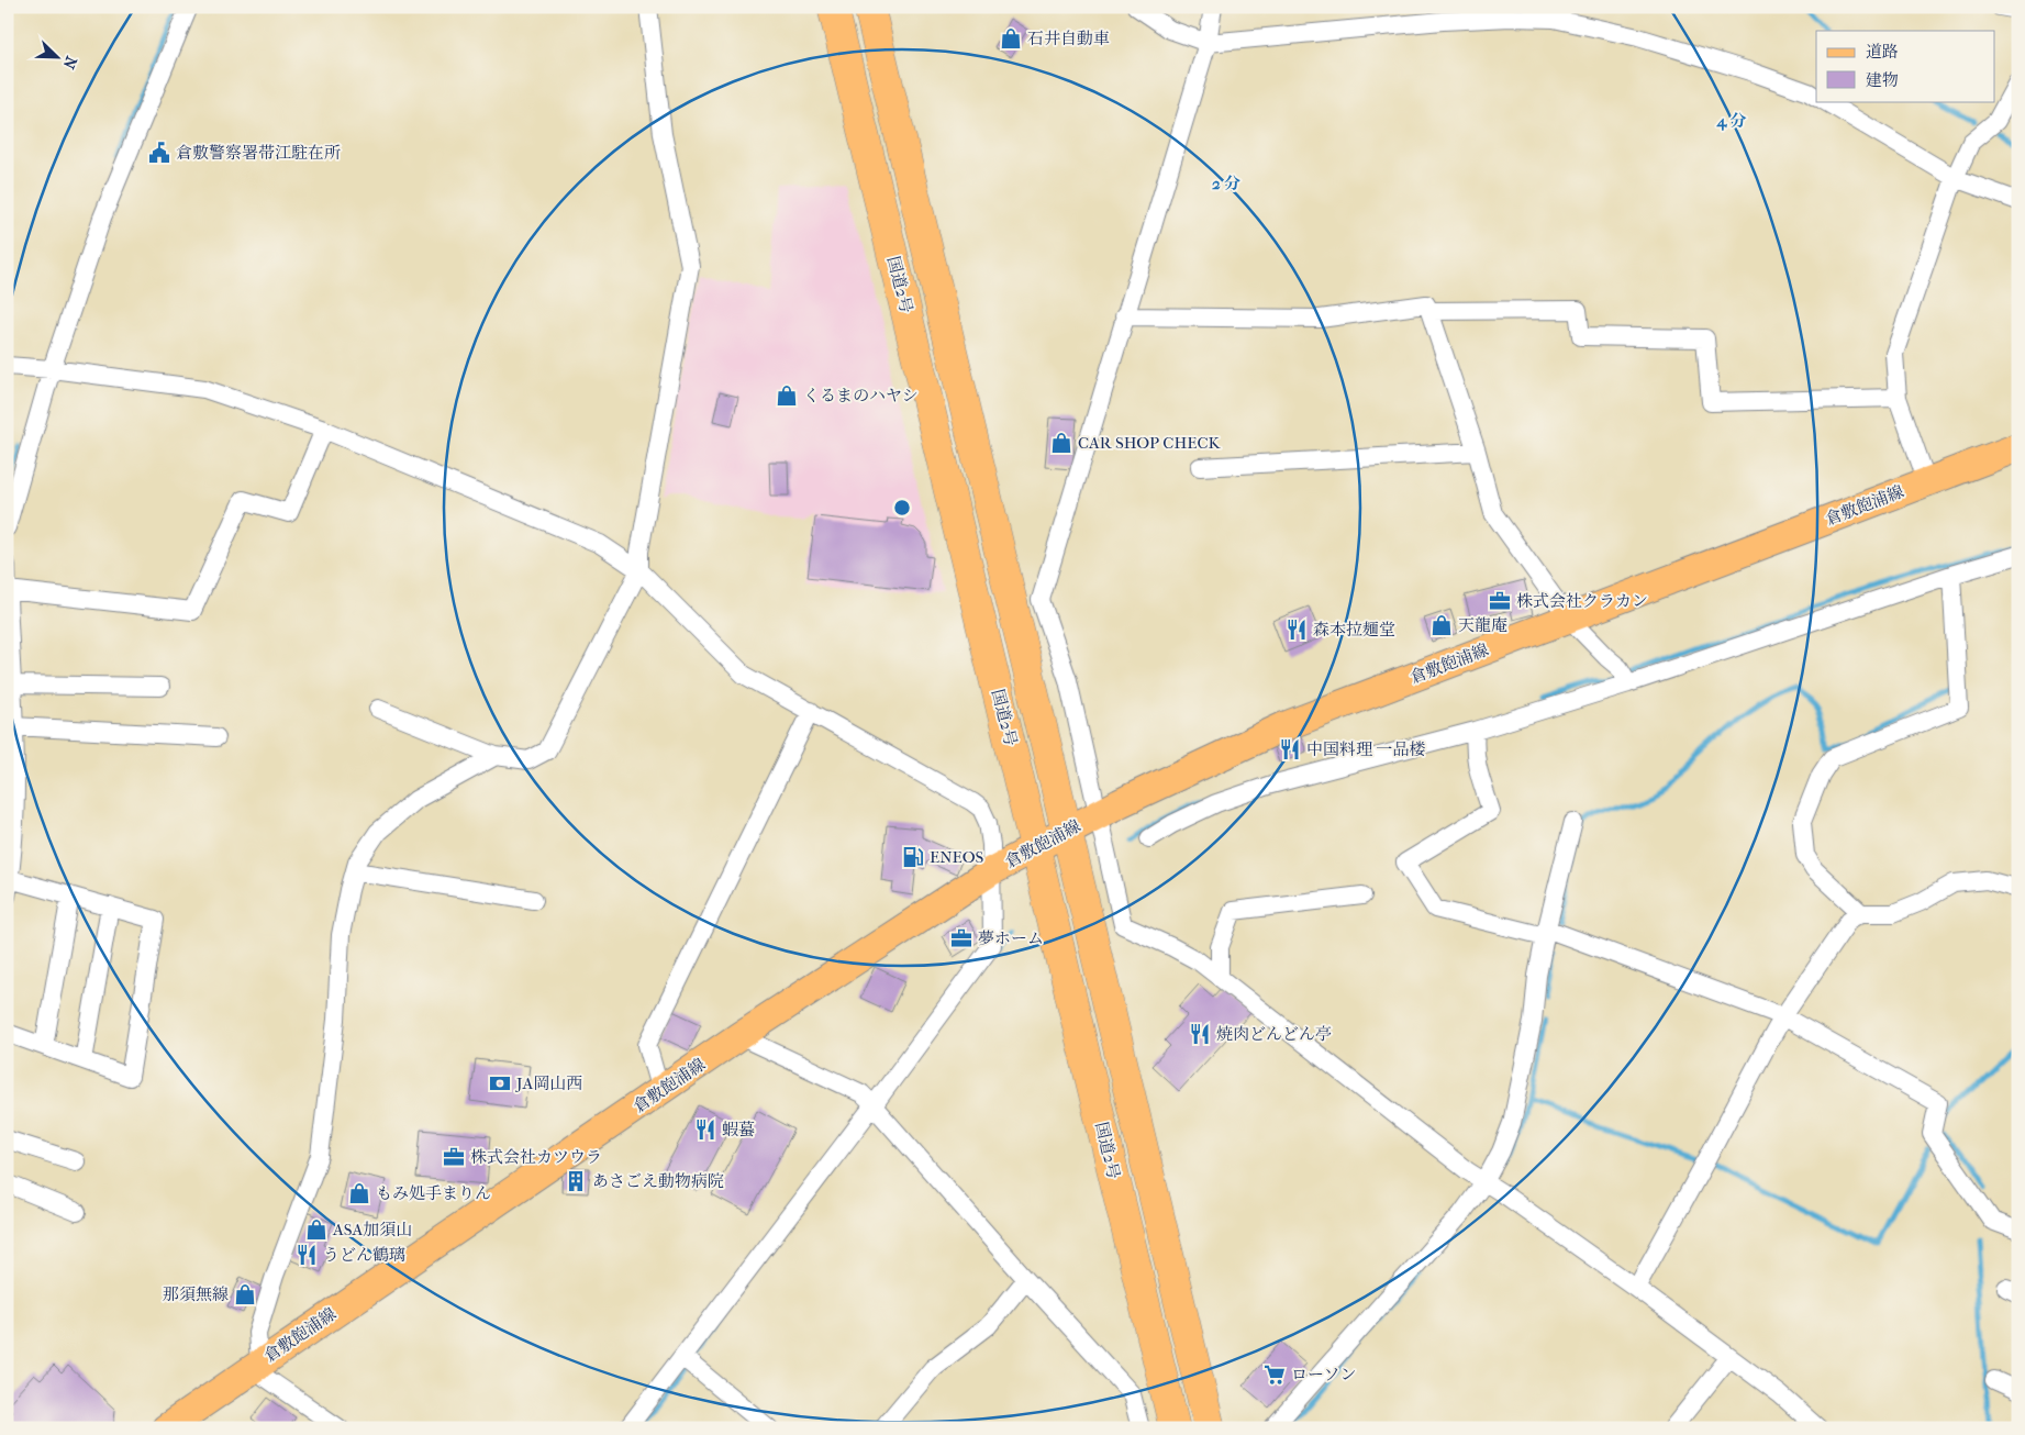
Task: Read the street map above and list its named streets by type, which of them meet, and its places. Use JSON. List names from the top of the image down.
{
  "streets": {
    "highway": ["国道2号"],
    "main road": ["倉敷飽浦線"]
  },
  "crossings": [
    ["国道2号", "倉敷飽浦線"]
  ],
  "places": {
    "shop": [
      "石井自動車",
      "くるまのハヤシ",
      "CAR SHOP CHECK",
      "天龍庵",
      "もみ処手まりん",
      "ASA加須山",
      "那須無線"
    ],
    "public building": ["倉敷警察署帯江駐在所"],
    "office": ["株式会社クラカン", "夢ホーム", "株式会社カツウラ"],
    "restaurant": [
      "森本拉麺堂",
      "中国料理 一品楼",
      "焼肉どんどん亭",
      "蝦蟇",
      "うどん鶴璃"
    ],
    "fuel station": ["ENEOS"],
    "bank": ["JA岡山西"],
    "building": ["あさごえ動物病院"],
    "supermarket": ["ローソン"]
  },
  "legend": ["道路", "建物"],
  "north": "bottom right",
  "rings": ["4 分", "2 分"]
}
